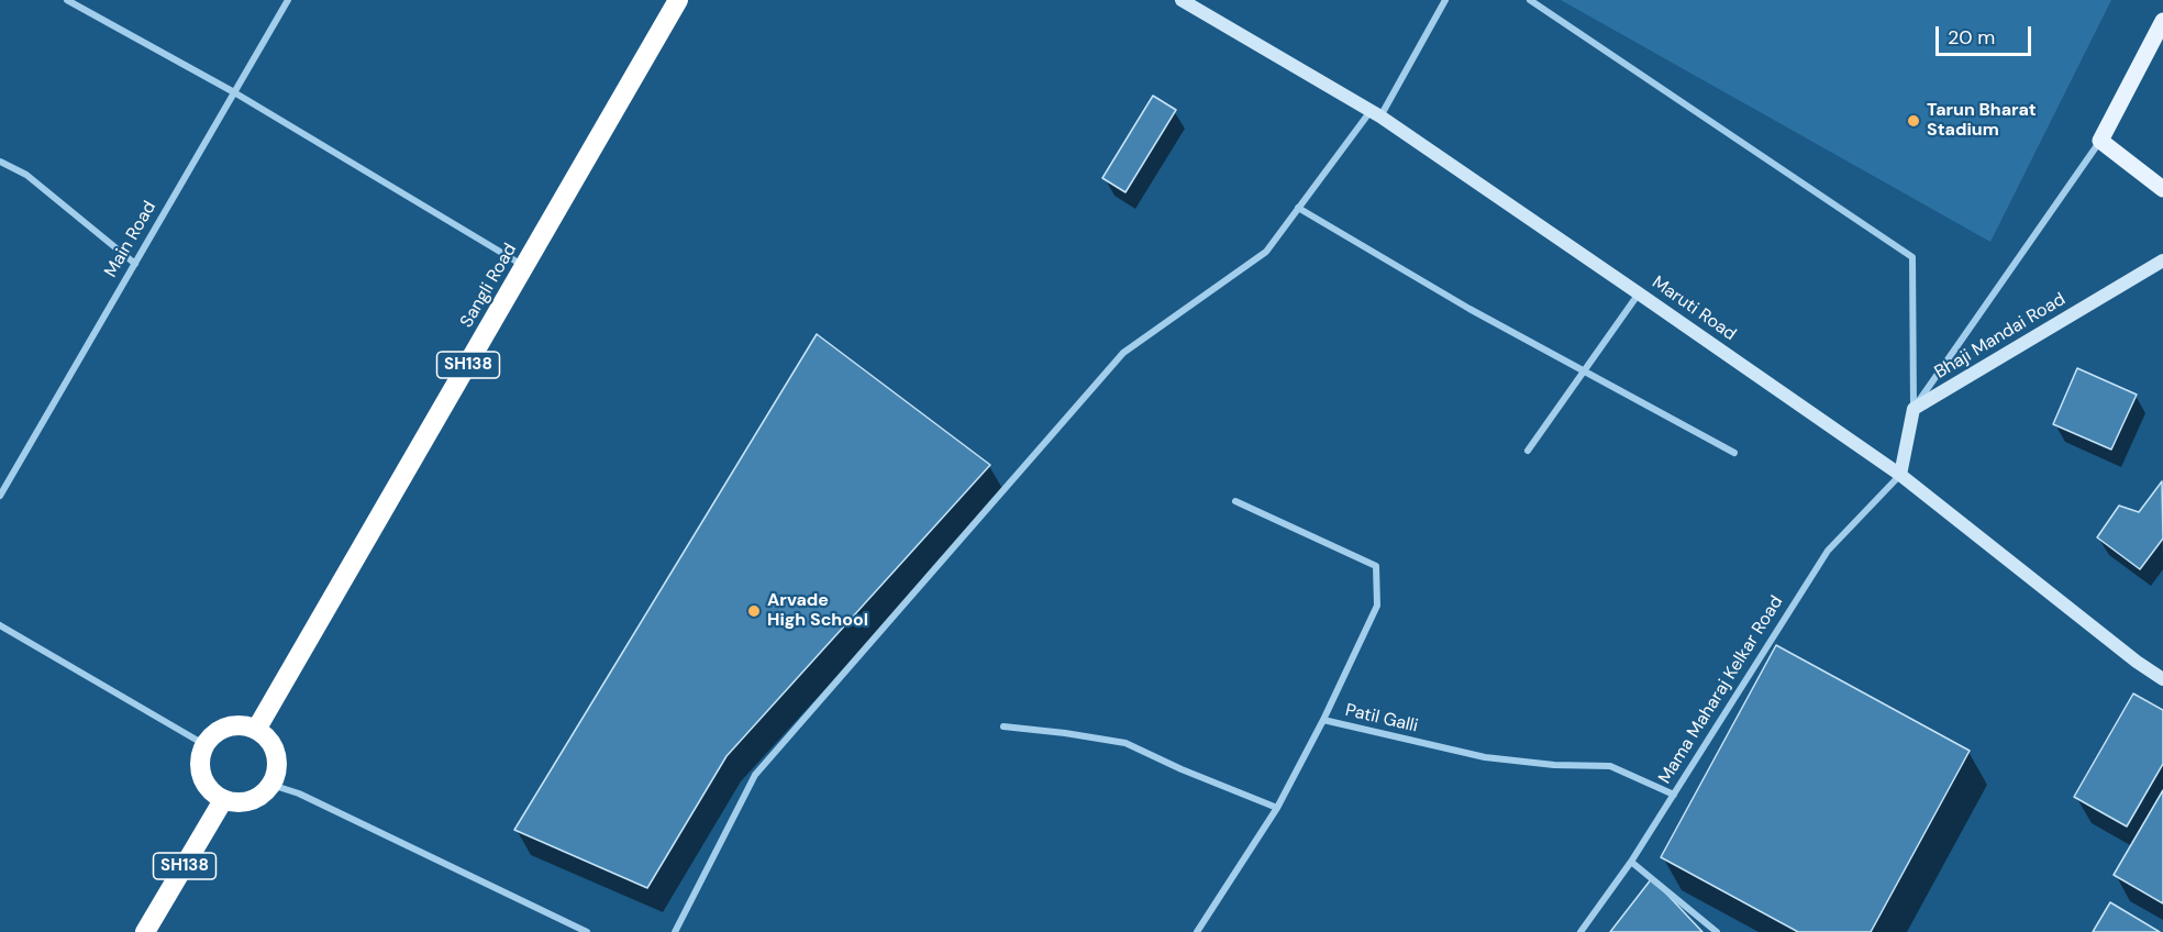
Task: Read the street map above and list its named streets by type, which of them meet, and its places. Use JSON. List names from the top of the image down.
{
  "streets": {
    "highway": ["Sangli Road", "SH138"],
    "street": [
      "Main Road",
      "Maruti Road",
      "Bhaji Mandai Road",
      "Mama Maharaj Kelkar Road",
      "Patil Galli"
    ]
  },
  "crossings": [
    ["Sangli Road", "SH138"],
    ["Maruti Road", "Mama Maharaj Kelkar Road"],
    ["Mama Maharaj Kelkar Road", "Patil Galli"]
  ],
  "places": ["Tarun Bharat Stadium", "Arvade High School"],
  "scale_bar": "20 m"
}
